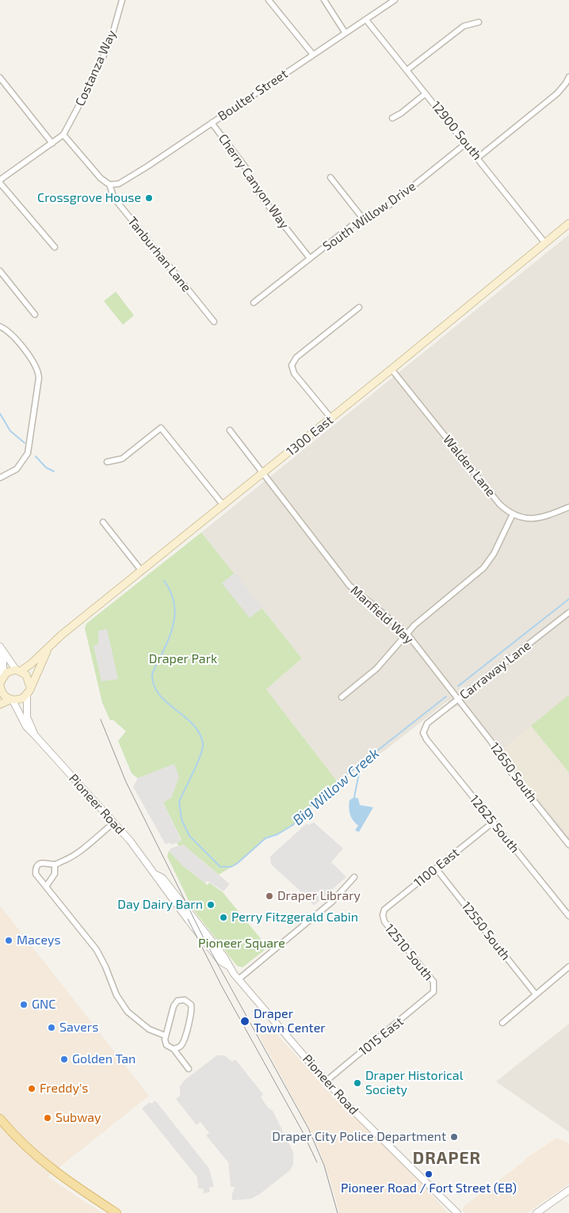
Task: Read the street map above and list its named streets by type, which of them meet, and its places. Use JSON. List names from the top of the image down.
{
  "streets": {
    "main road": ["1300 East"],
    "street": [
      "Costanza Way",
      "Boulter Street",
      "12900 South",
      "Cherry Canyon Way",
      "South Willow Drive",
      "Tanburhan Lane",
      "Walden Lane",
      "Manfield Way",
      "Carraway Lane",
      "12650 South",
      "Pioneer Road",
      "12625 South",
      "1100 East",
      "12550 South",
      "12510 South",
      "1015 East"
    ]
  },
  "crossings": [
    ["Boulter Street", "12900 South"],
    ["Boulter Street", "Cherry Canyon Way"],
    ["Boulter Street", "Tanburhan Lane"],
    ["12900 South", "South Willow Drive"],
    ["12900 South", "1300 East"],
    ["Cherry Canyon Way", "South Willow Drive"],
    ["1300 East", "Walden Lane"],
    ["1300 East", "Manfield Way"],
    ["1300 East", "Pioneer Road"],
    ["Manfield Way", "Carraway Lane"],
    ["Manfield Way", "12650 South"],
    ["Carraway Lane", "12650 South"],
    ["Carraway Lane", "12625 South"],
    ["Pioneer Road", "1015 East"],
    ["12625 South", "1100 East"],
    ["1100 East", "12550 South"],
    ["1100 East", "12510 South"],
    ["12510 South", "1015 East"]
  ],
  "districts": ["DRAPER"],
  "water": ["Big Willow Creek"],
  "parks": ["Draper Park", "Pioneer Square"],
  "places": [
    "Crossgrove House",
    "Draper Library",
    "Day Dairy Barn",
    "Perry Fitzgerald Cabin",
    "Maceys",
    "GNC",
    "Draper Town Center",
    "Savers",
    "Golden Tan",
    "Draper Historical Society",
    "Freddy's",
    "Subway",
    "Draper City Police Department",
    "Pioneer Road / Fort Street (EB)"
  ]
}
